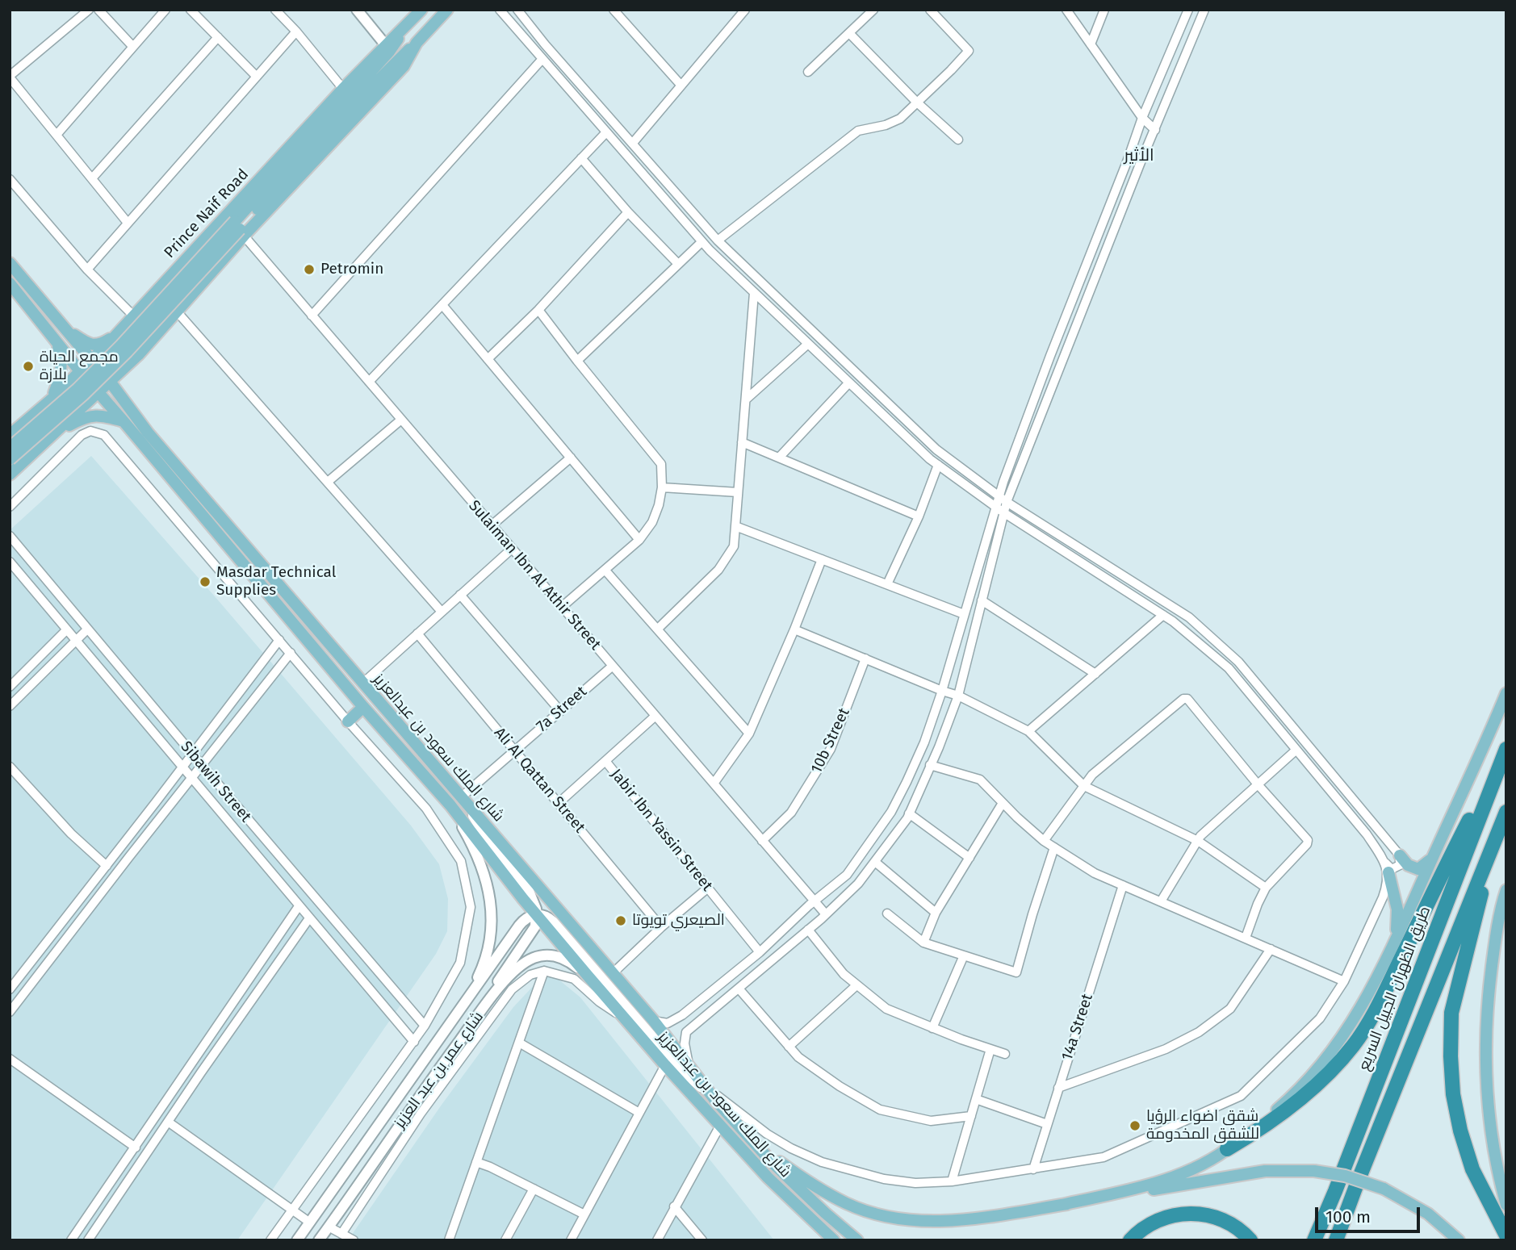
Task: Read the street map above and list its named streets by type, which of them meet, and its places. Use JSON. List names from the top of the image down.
{
  "streets": {
    "highway": ["طريق الظهران الجبيل السريع"],
    "main road": ["Prince Naif Road", "شارع الملك سعود بن عبدالعزيز", "شارع عمر بن عبد العزيز"],
    "street": [
      "Sulaiman Ibn Al Athir Street",
      "7a Street",
      "10b Street",
      "Ali Al Qattan Street",
      "Sibawih Street",
      "Jabir Ibn Yassin Street",
      "14a Street"
    ]
  },
  "crossings": [
    ["Prince Naif Road", "شارع الملك سعود بن عبدالعزيز"],
    ["Sulaiman Ibn Al Athir Street", "7a Street"],
    ["Sulaiman Ibn Al Athir Street", "10b Street"],
    ["7a Street", "شارع الملك سعود بن عبدالعزيز"],
    ["7a Street", "Ali Al Qattan Street"],
    ["شارع الملك سعود بن عبدالعزيز", "شارع عمر بن عبد العزيز"]
  ],
  "districts": ["الأثير"],
  "places": [
    "Petromin",
    "مجمع الحياة بلازة",
    "Masdar Technical Supplies",
    "الصيعري تويوتا",
    "شقق اضواء الرؤيا للشقق المخدومة"
  ],
  "scale_bar": "100 m"
}
